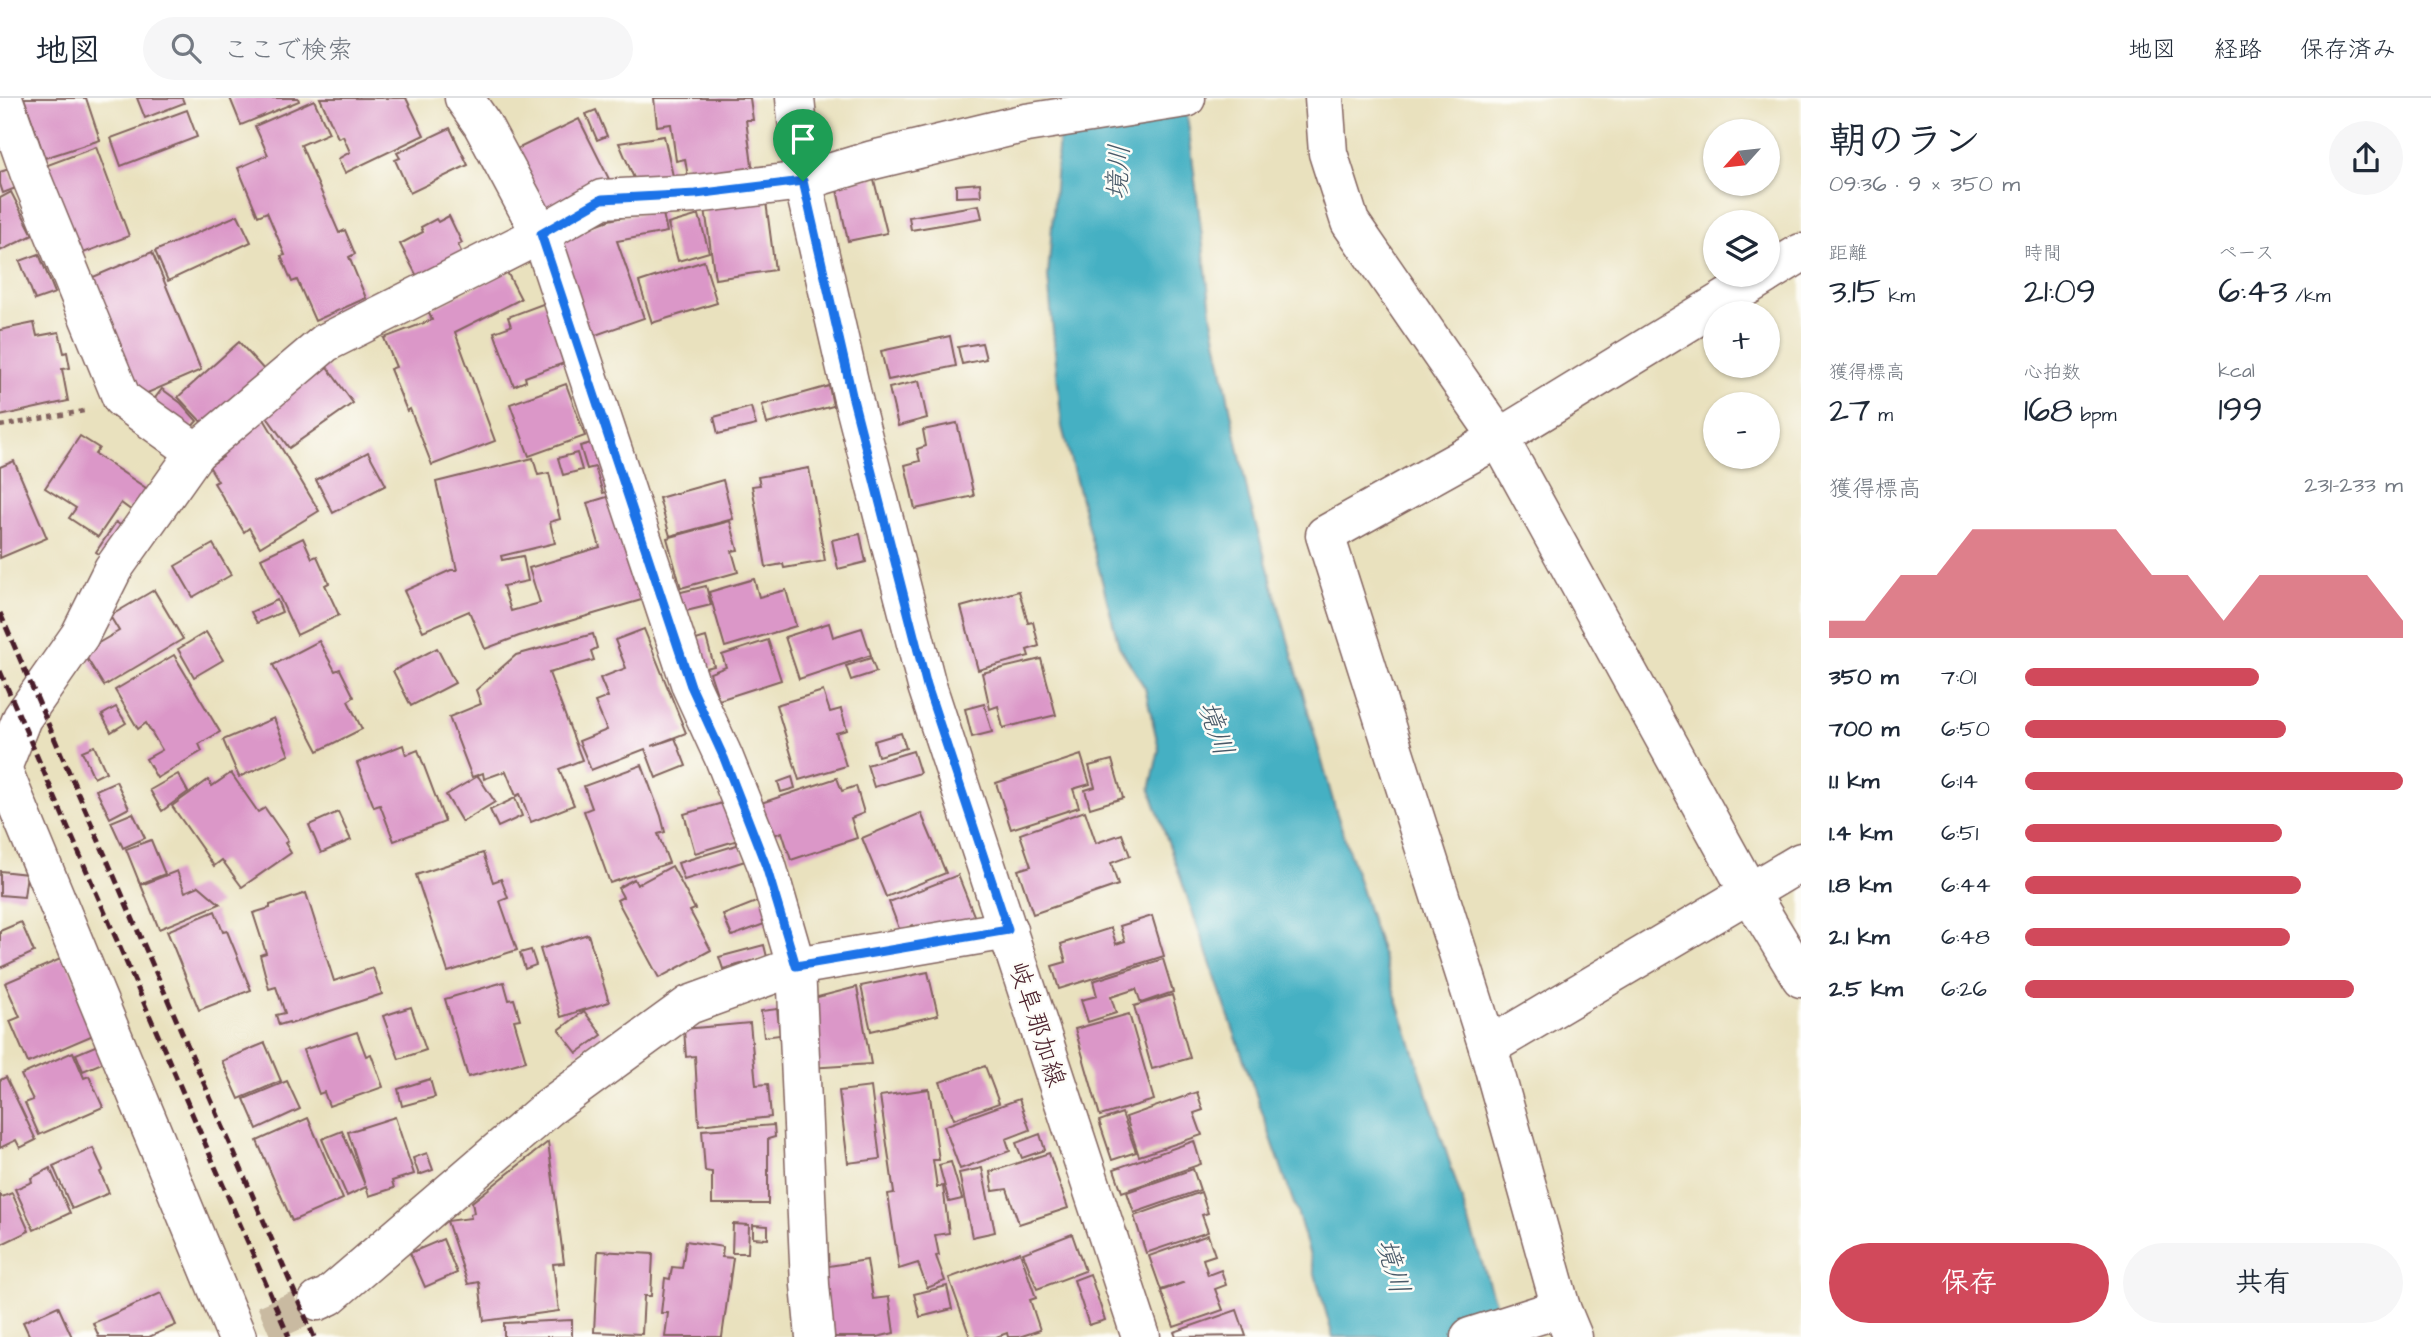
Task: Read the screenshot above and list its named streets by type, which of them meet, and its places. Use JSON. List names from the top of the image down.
{
  "streets": {
    "street": ["岐阜那加線"]
  },
  "water": ["境川"],
  "north": "bottom left",
  "page": {
    "header": "地図",
    "search": "ここで検索",
    "nav": ["地図", "経路", "保存済み"],
    "heading": ["朝のラン", "09:36 · 9 × 350 m"],
    "map_buttons": ["+", "−"],
    "stats": [
      ["距離", "3.15 km"],
      ["時間", "21:09"],
      ["ペース", "6:43 /km"],
      ["獲得標高", "27 m"],
      ["心拍数", "168 bpm"],
      ["kcal", "199"]
    ],
    "chart": ["獲得標高", "231–233 m"],
    "list": [
      {
        "name": "350 m",
        "note": "7:01"
      },
      {
        "name": "700 m",
        "note": "6:50"
      },
      {
        "name": "1.1 km",
        "note": "6:14"
      },
      {
        "name": "1.4 km",
        "note": "6:51"
      },
      {
        "name": "1.8 km",
        "note": "6:44"
      },
      {
        "name": "2.1 km",
        "note": "6:48"
      },
      {
        "name": "2.5 km",
        "note": "6:26"
      }
    ],
    "buttons": ["保存", "共有"]
  }
}
